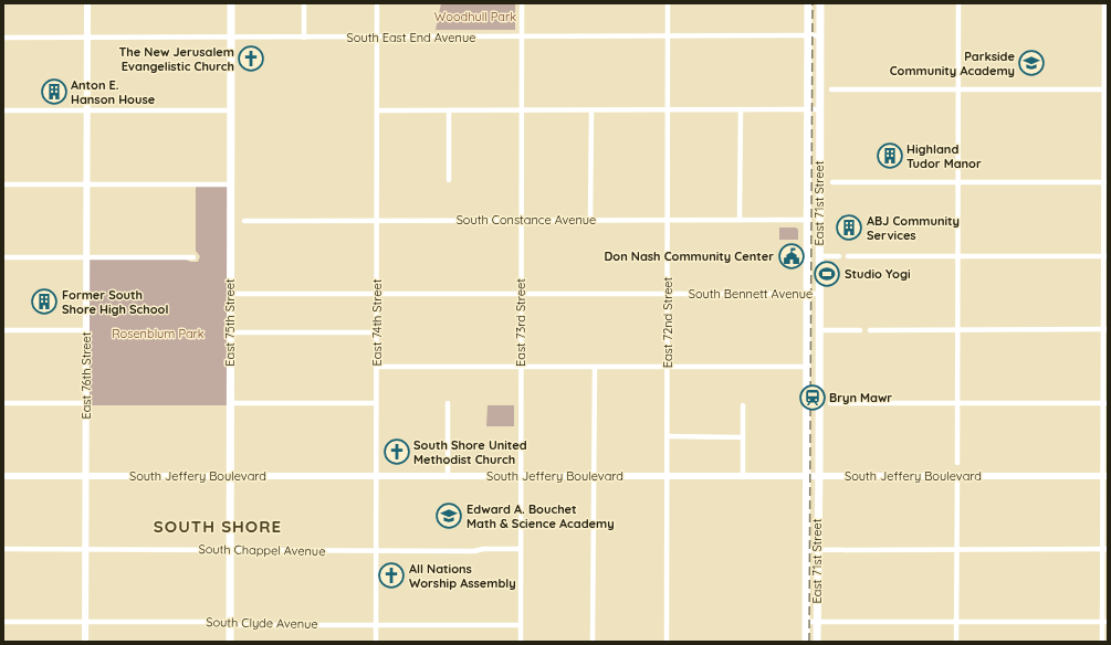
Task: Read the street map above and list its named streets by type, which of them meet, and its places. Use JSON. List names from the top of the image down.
{
  "streets": {
    "main road": ["East 71st Street", "East 75th Street"],
    "street": [
      "South East End Avenue",
      "South Constance Avenue",
      "South Bennett Avenue",
      "East 74th Street",
      "East 73rd Street",
      "East 72nd Street",
      "East 76th Street",
      "South Jeffery Boulevard",
      "South Chappel Avenue",
      "South Clyde Avenue"
    ]
  },
  "crossings": [
    ["South East End Avenue", "East 71st Street"],
    ["South East End Avenue", "East 75th Street"],
    ["South East End Avenue", "East 74th Street"],
    ["South East End Avenue", "East 73rd Street"],
    ["South East End Avenue", "East 72nd Street"],
    ["South East End Avenue", "East 76th Street"],
    ["East 71st Street", "South Constance Avenue"],
    ["East 71st Street", "South Bennett Avenue"],
    ["East 71st Street", "South Jeffery Boulevard"],
    ["South Constance Avenue", "East 74th Street"],
    ["South Constance Avenue", "East 73rd Street"],
    ["South Constance Avenue", "East 72nd Street"],
    ["South Bennett Avenue", "East 75th Street"],
    ["South Bennett Avenue", "East 74th Street"],
    ["South Bennett Avenue", "East 73rd Street"],
    ["South Bennett Avenue", "East 72nd Street"],
    ["East 75th Street", "South Jeffery Boulevard"],
    ["East 75th Street", "South Chappel Avenue"],
    ["East 75th Street", "South Clyde Avenue"],
    ["East 74th Street", "South Jeffery Boulevard"],
    ["East 74th Street", "South Chappel Avenue"],
    ["East 74th Street", "South Clyde Avenue"],
    ["East 73rd Street", "South Jeffery Boulevard"],
    ["East 73rd Street", "South Chappel Avenue"],
    ["East 73rd Street", "South Clyde Avenue"],
    ["East 72nd Street", "South Jeffery Boulevard"],
    ["East 76th Street", "South Jeffery Boulevard"],
    ["East 76th Street", "South Chappel Avenue"],
    ["East 76th Street", "South Clyde Avenue"]
  ],
  "districts": ["SOUTH SHORE"],
  "parks": ["Woodhull Park", "Rosenblum Park"],
  "places": {
    "church": ["The New Jerusalem Evangelistic Church", "South Shore United Methodist Church", "All Nations Worship Assembly"],
    "school or university": ["Parkside Community Academy", "Edward A. Bouchet Math & Science Academy"],
    "building": [
      "Anton E. Hanson House",
      "Highland Tudor Manor",
      "ABJ Community Services",
      "Former South Shore High School"
    ],
    "public building": ["Don Nash Community Center"],
    "sports": ["Studio Yogi"],
    "station": ["Bryn Mawr"]
  }
}
